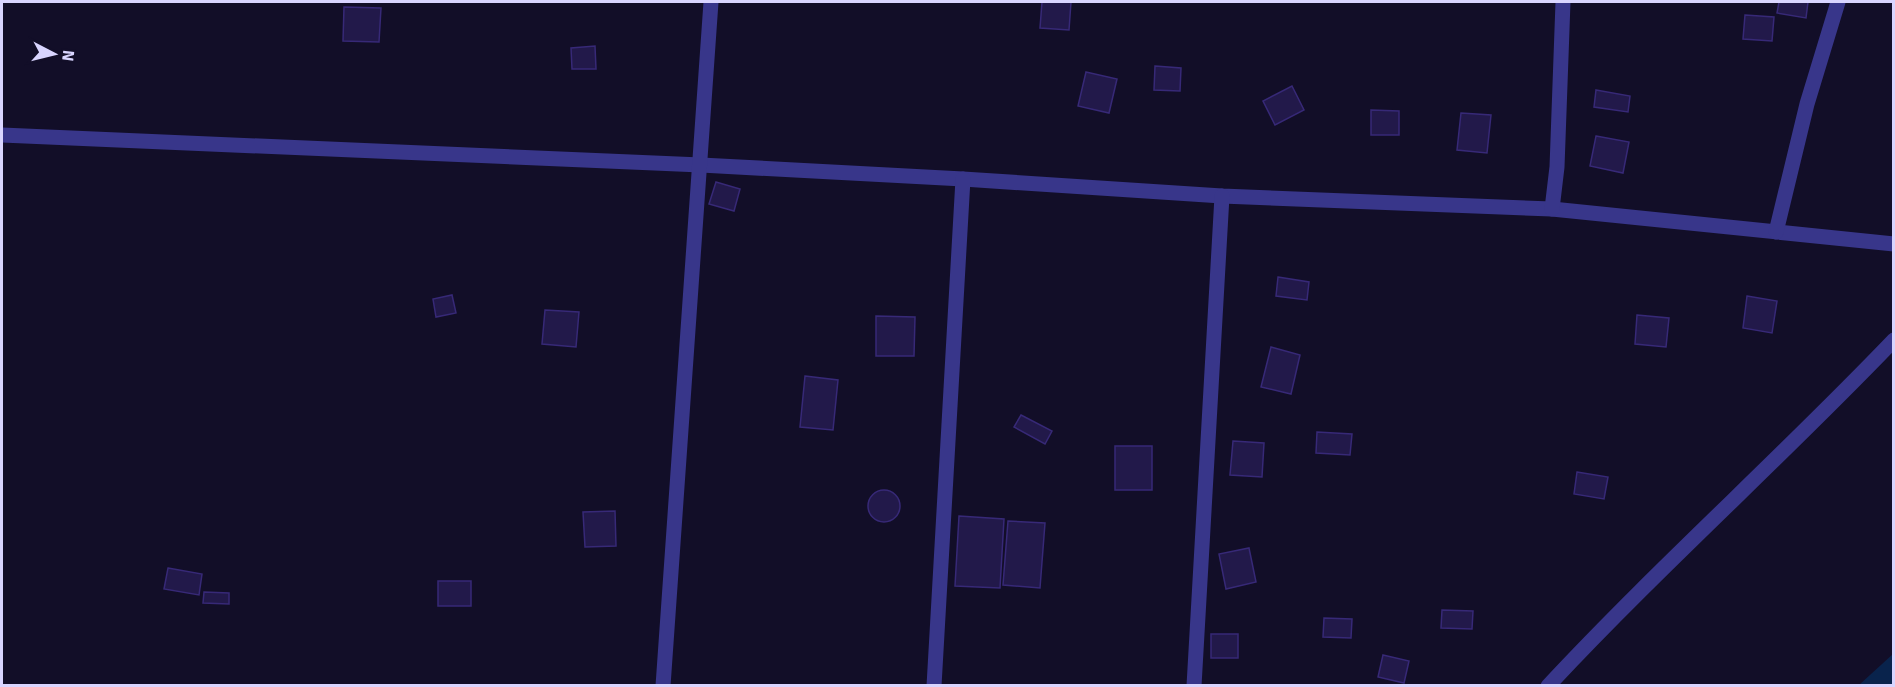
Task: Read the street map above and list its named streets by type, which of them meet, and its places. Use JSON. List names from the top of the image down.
{
  "north": "right"
}
